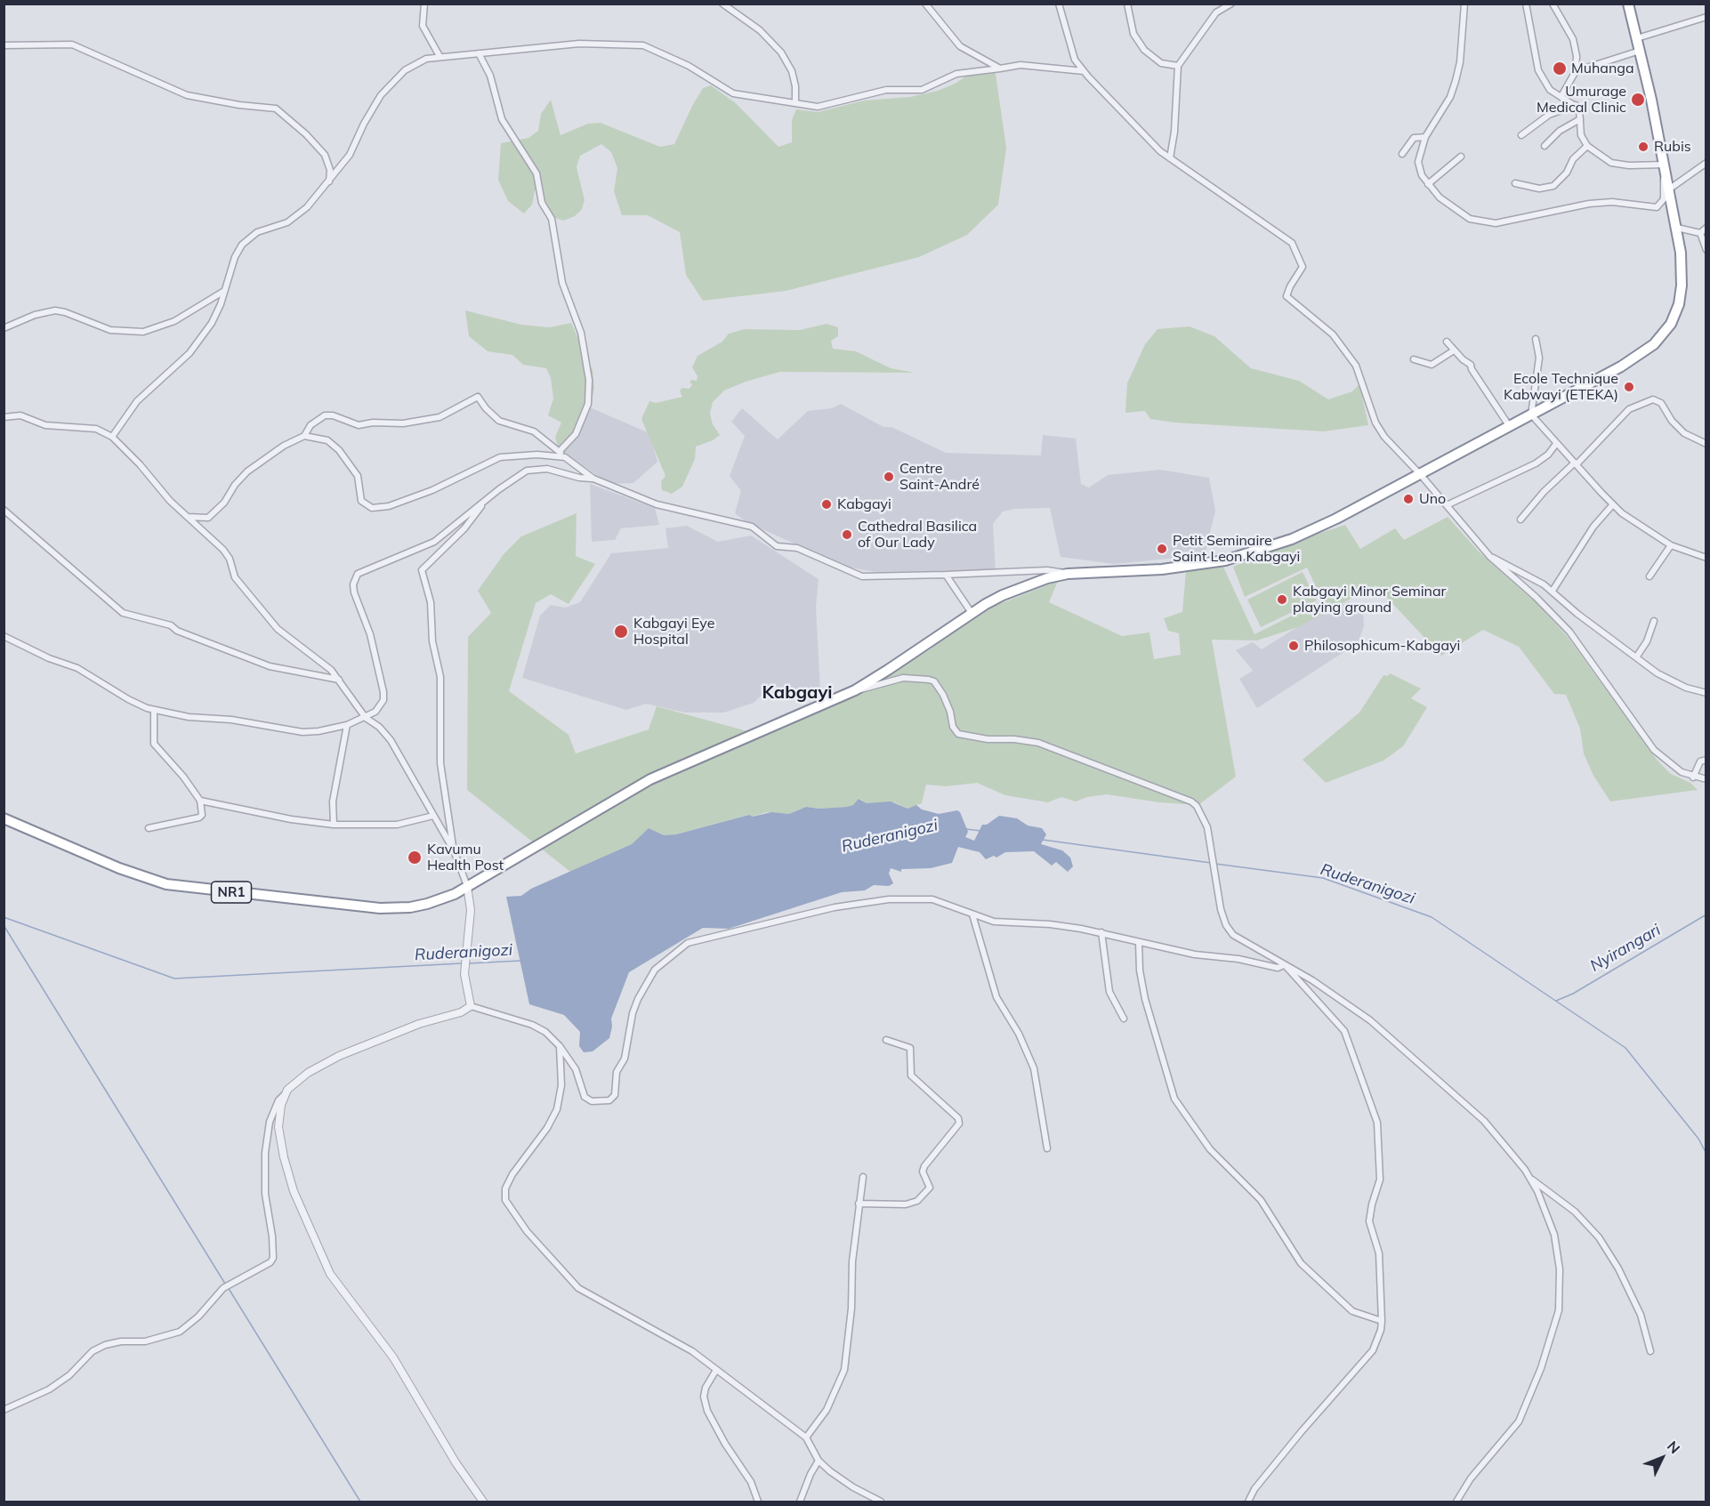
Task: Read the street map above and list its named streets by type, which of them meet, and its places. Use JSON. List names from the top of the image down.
{
  "streets": {
    "highway": ["NR1"]
  },
  "districts": ["Kabgayi"],
  "water": ["Ruderanigozi", "Nyirangari"],
  "places": [
    "Muhanga",
    "Umurage Medical Clinic",
    "Rubis",
    "Ecole Technique Kabwayi (ETEKA)",
    "Centre Saint-André",
    "Uno",
    "Kabgayi",
    "Cathedral Basilica of Our Lady",
    "Petit Seminaire Saint Leon Kabgayi",
    "Kabgayi Minor Seminar playing ground",
    "Kabgayi Eye Hospital",
    "Philosophicum-Kabgayi",
    "Kavumu Health Post"
  ],
  "north": "top right"
}
